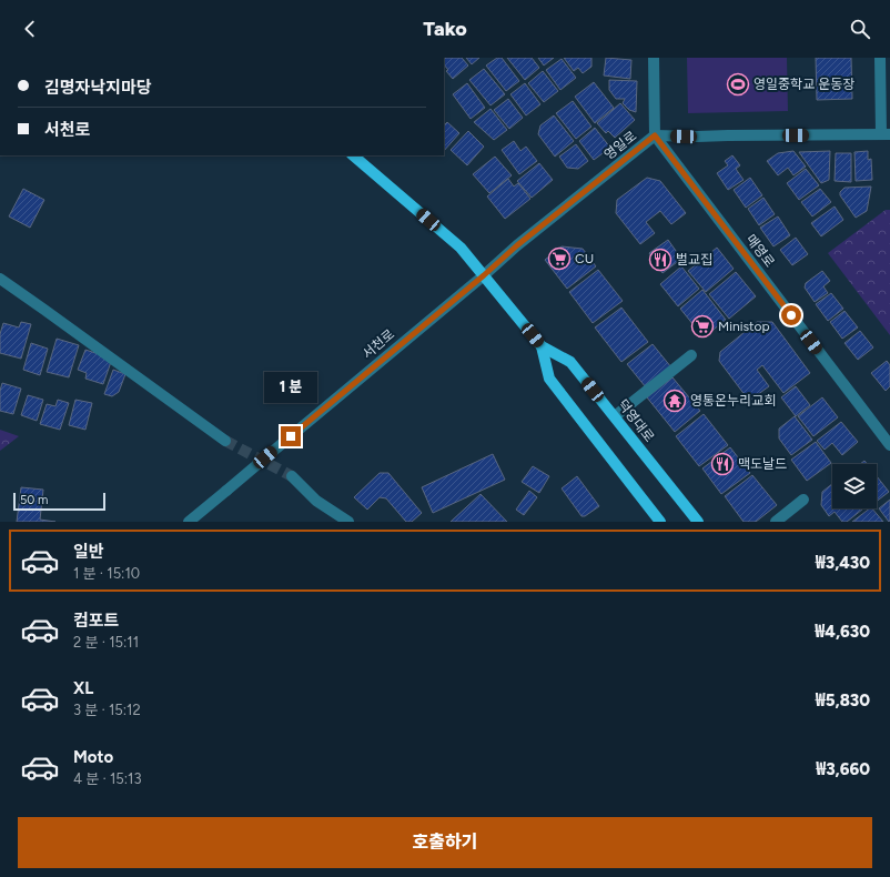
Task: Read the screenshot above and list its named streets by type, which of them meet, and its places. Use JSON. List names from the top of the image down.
{
  "streets": {
    "main road": ["덕영대로"],
    "street": ["영일로", "매영로", "서천로"]
  },
  "crossings": [
    ["영일로", "매영로"],
    ["영일로", "서천로"],
    ["영일로", "덕영대로"],
    ["서천로", "덕영대로"]
  ],
  "places": {
    "sports": ["영일중학교 운동장"],
    "supermarket": ["CU", "Ministop"],
    "restaurant": ["벌교집", "맥도날드"],
    "temple": ["영통온누리교회"]
  },
  "scale_bar": "50 m",
  "page": {
    "header": "Tako",
    "banner": ["김명자낙지마당", "서천로"],
    "bubble": "1 분",
    "scale": "50 m",
    "list": [
      {
        "name": "일반",
        "note": "1 분 · 15:10",
        "value": "₩3,430"
      },
      {
        "name": "컴포트",
        "note": "2 분 · 15:11",
        "value": "₩4,630"
      },
      {
        "name": "XL",
        "note": "3 분 · 15:12",
        "value": "₩5,830"
      },
      {
        "name": "Moto",
        "note": "4 분 · 15:13",
        "value": "₩3,660"
      }
    ],
    "buttons": "호출하기"
  }
}
